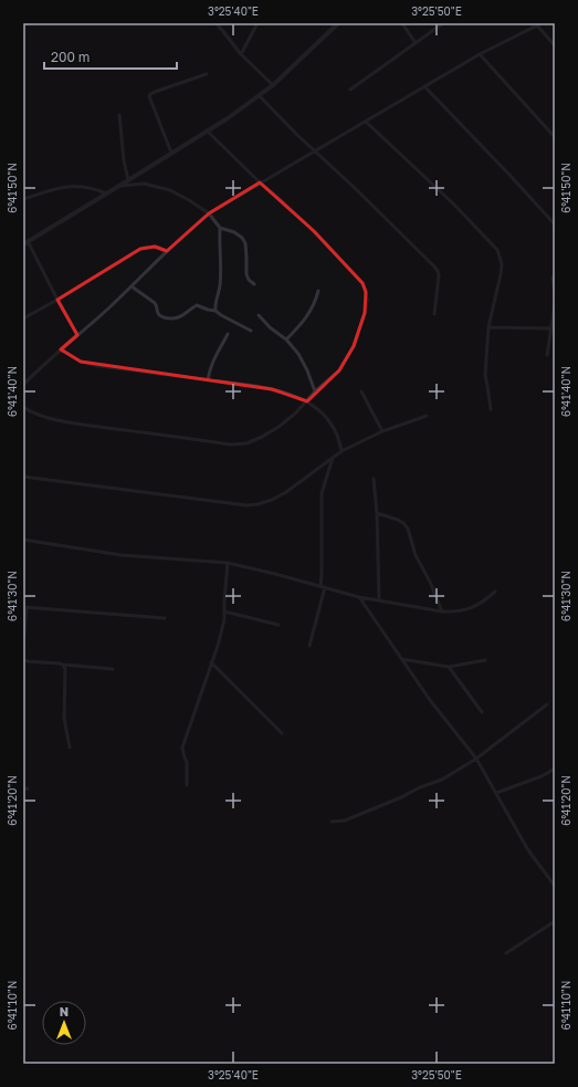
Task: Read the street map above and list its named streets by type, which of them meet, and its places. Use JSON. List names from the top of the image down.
{
  "scale_bar": "200 m",
  "north": "top",
  "coordinates": [
    "3°25'40\"E",
    "3°25'50\"E",
    "6°41'50\"N",
    "6°41'40\"N",
    "6°41'30\"N",
    "6°41'20\"N",
    "6°41'10\"N"
  ]
}
